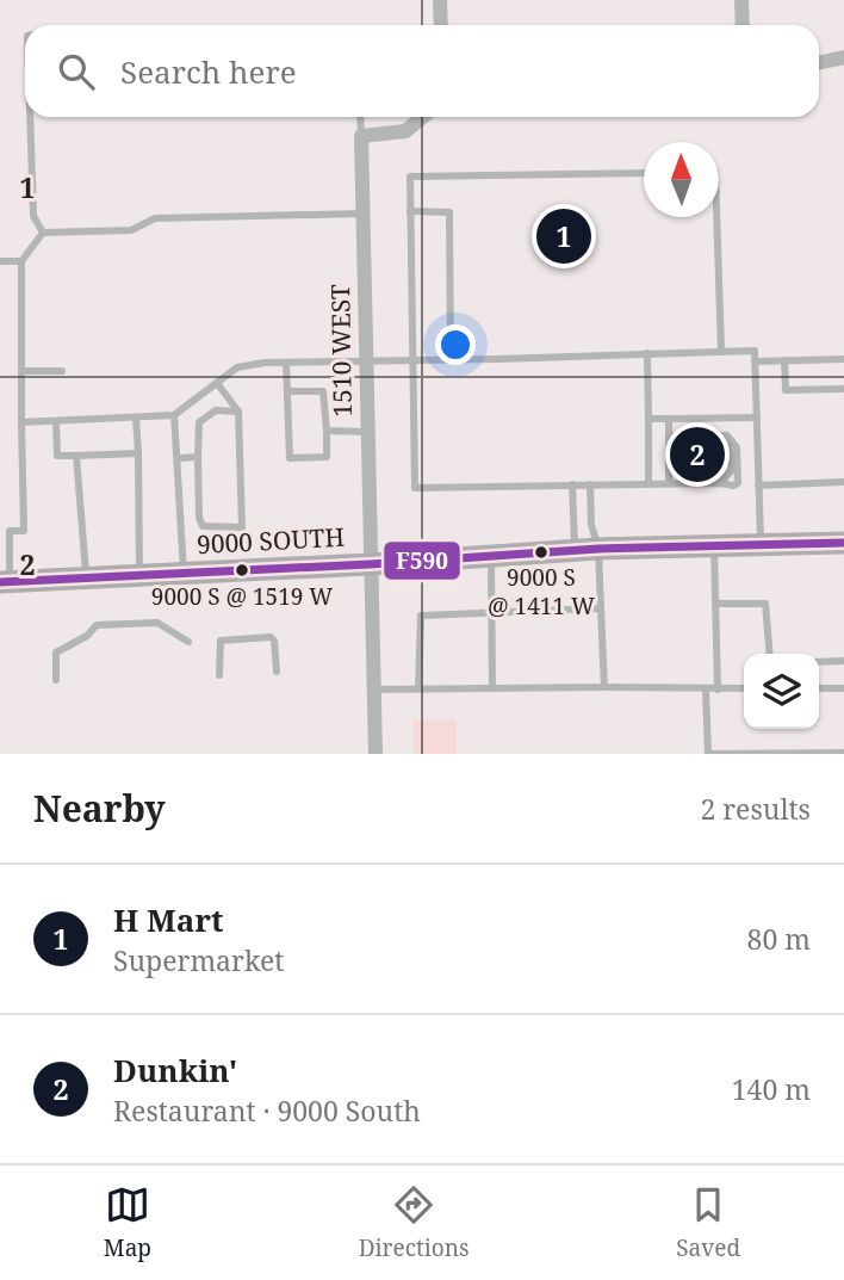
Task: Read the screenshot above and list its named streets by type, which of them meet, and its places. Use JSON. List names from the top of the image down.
{
  "streets": {
    "main road": ["9000 SOUTH"],
    "street": ["1510 WEST"]
  },
  "crossings": [
    ["1510 WEST", "9000 SOUTH"]
  ],
  "places": ["9000 S @ 1411 W", "9000 S @ 1519 W"],
  "lines": ["transit line F590"],
  "north": "top",
  "page": {
    "search": "Search here",
    "pins": ["1", "2"],
    "heading": ["Nearby", "2 results"],
    "list": [
      {
        "mark": "1",
        "name": "H Mart",
        "note": "Supermarket",
        "value": "80 m"
      },
      {
        "mark": "2",
        "name": "Dunkin'",
        "note": "Restaurant · 9000 South",
        "value": "140 m"
      }
    ],
    "nav": ["Map", "Directions", "Saved"]
  },
  "grid": {
    "rows": ["1", "2"]
  }
}
